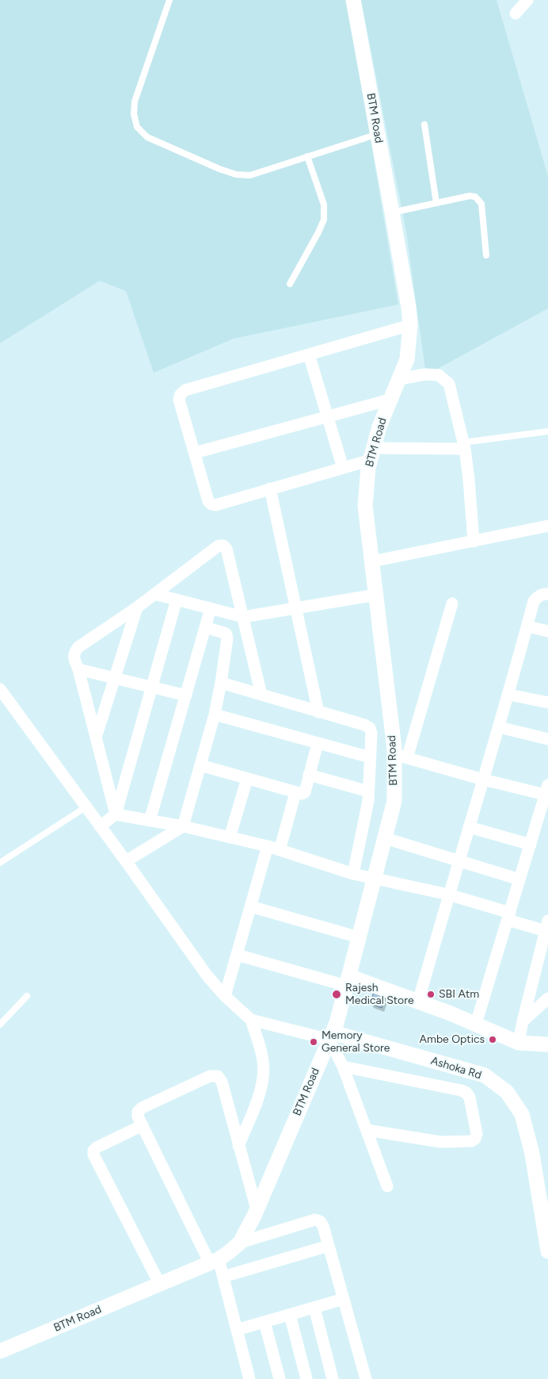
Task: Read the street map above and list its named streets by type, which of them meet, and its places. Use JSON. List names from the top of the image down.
{
  "streets": {
    "street": ["BTM Road", "Ashoka Rd"]
  },
  "crossings": [
    ["BTM Road", "Ashoka Rd"]
  ],
  "places": [
    "Rajesh Medical Store",
    "SBI Atm",
    "Ambe Optics",
    "Memory General Store"
  ]
}
